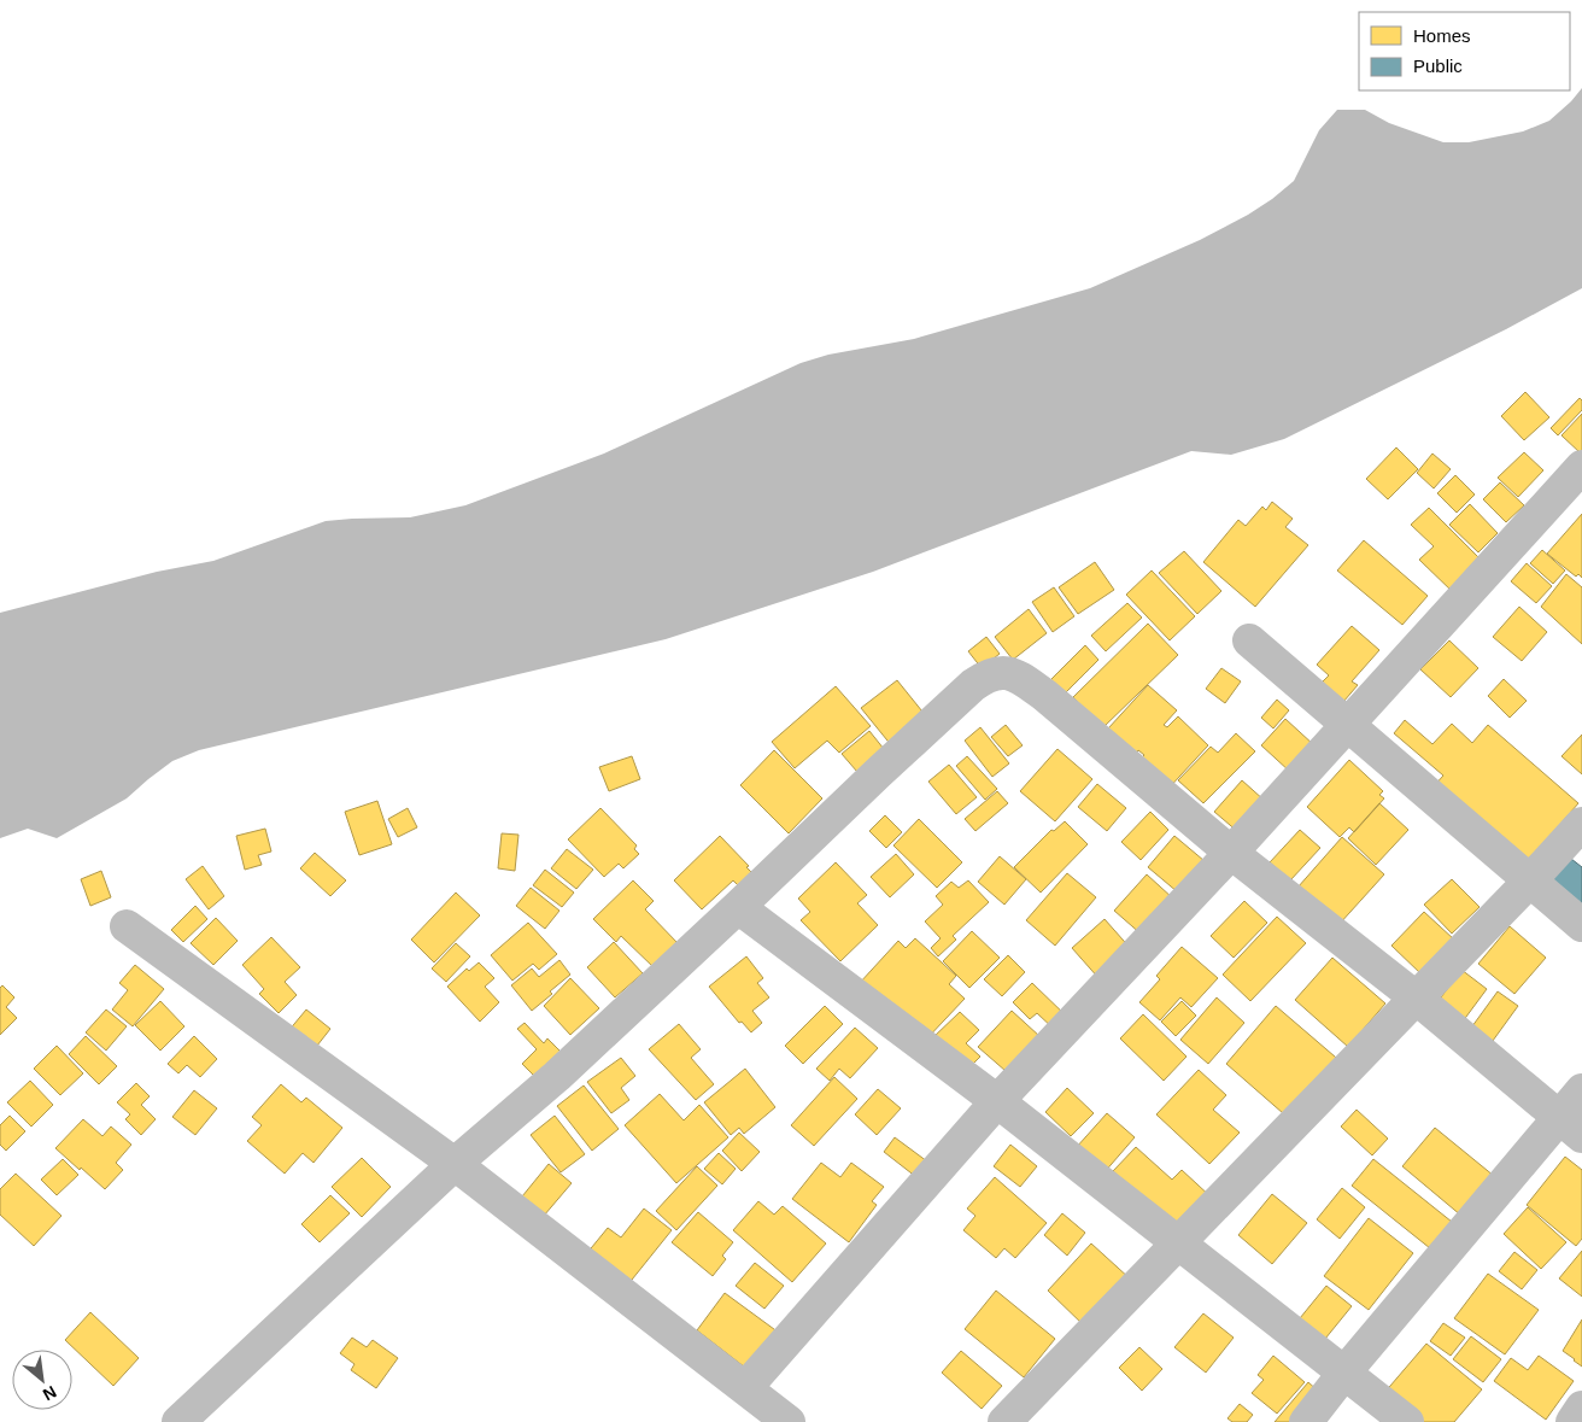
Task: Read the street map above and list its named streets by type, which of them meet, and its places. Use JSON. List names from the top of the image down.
{
  "legend": ["Homes", "Public"],
  "north": "bottom right"
}
